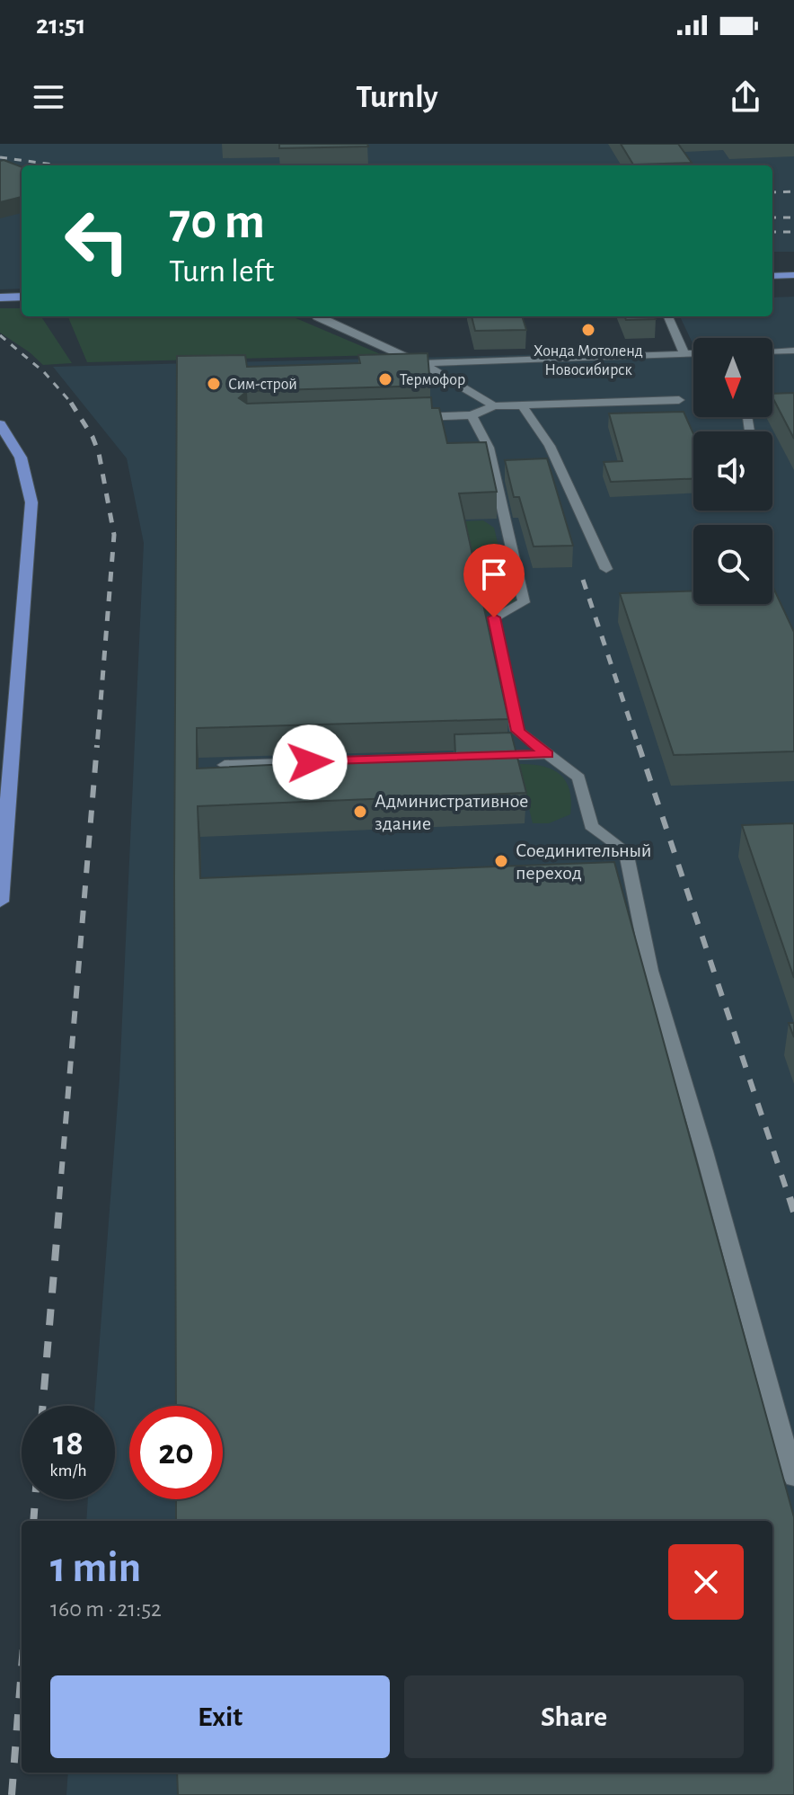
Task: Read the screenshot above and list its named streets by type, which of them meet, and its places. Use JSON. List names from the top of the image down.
{
  "places": [
    "Хонда Мотоленд Новосибирск",
    "Термофор",
    "Сим-строй",
    "Административное здание",
    "Соединительный переход"
  ],
  "north": "bottom",
  "page": {
    "status": "21:51",
    "header": "Turnly",
    "turn": ["70 m", "Turn left"],
    "speed": "18 km/h",
    "limit": "20",
    "heading": ["1 min", "160 m · 21:52"],
    "buttons": ["Exit", "Share"]
  }
}
